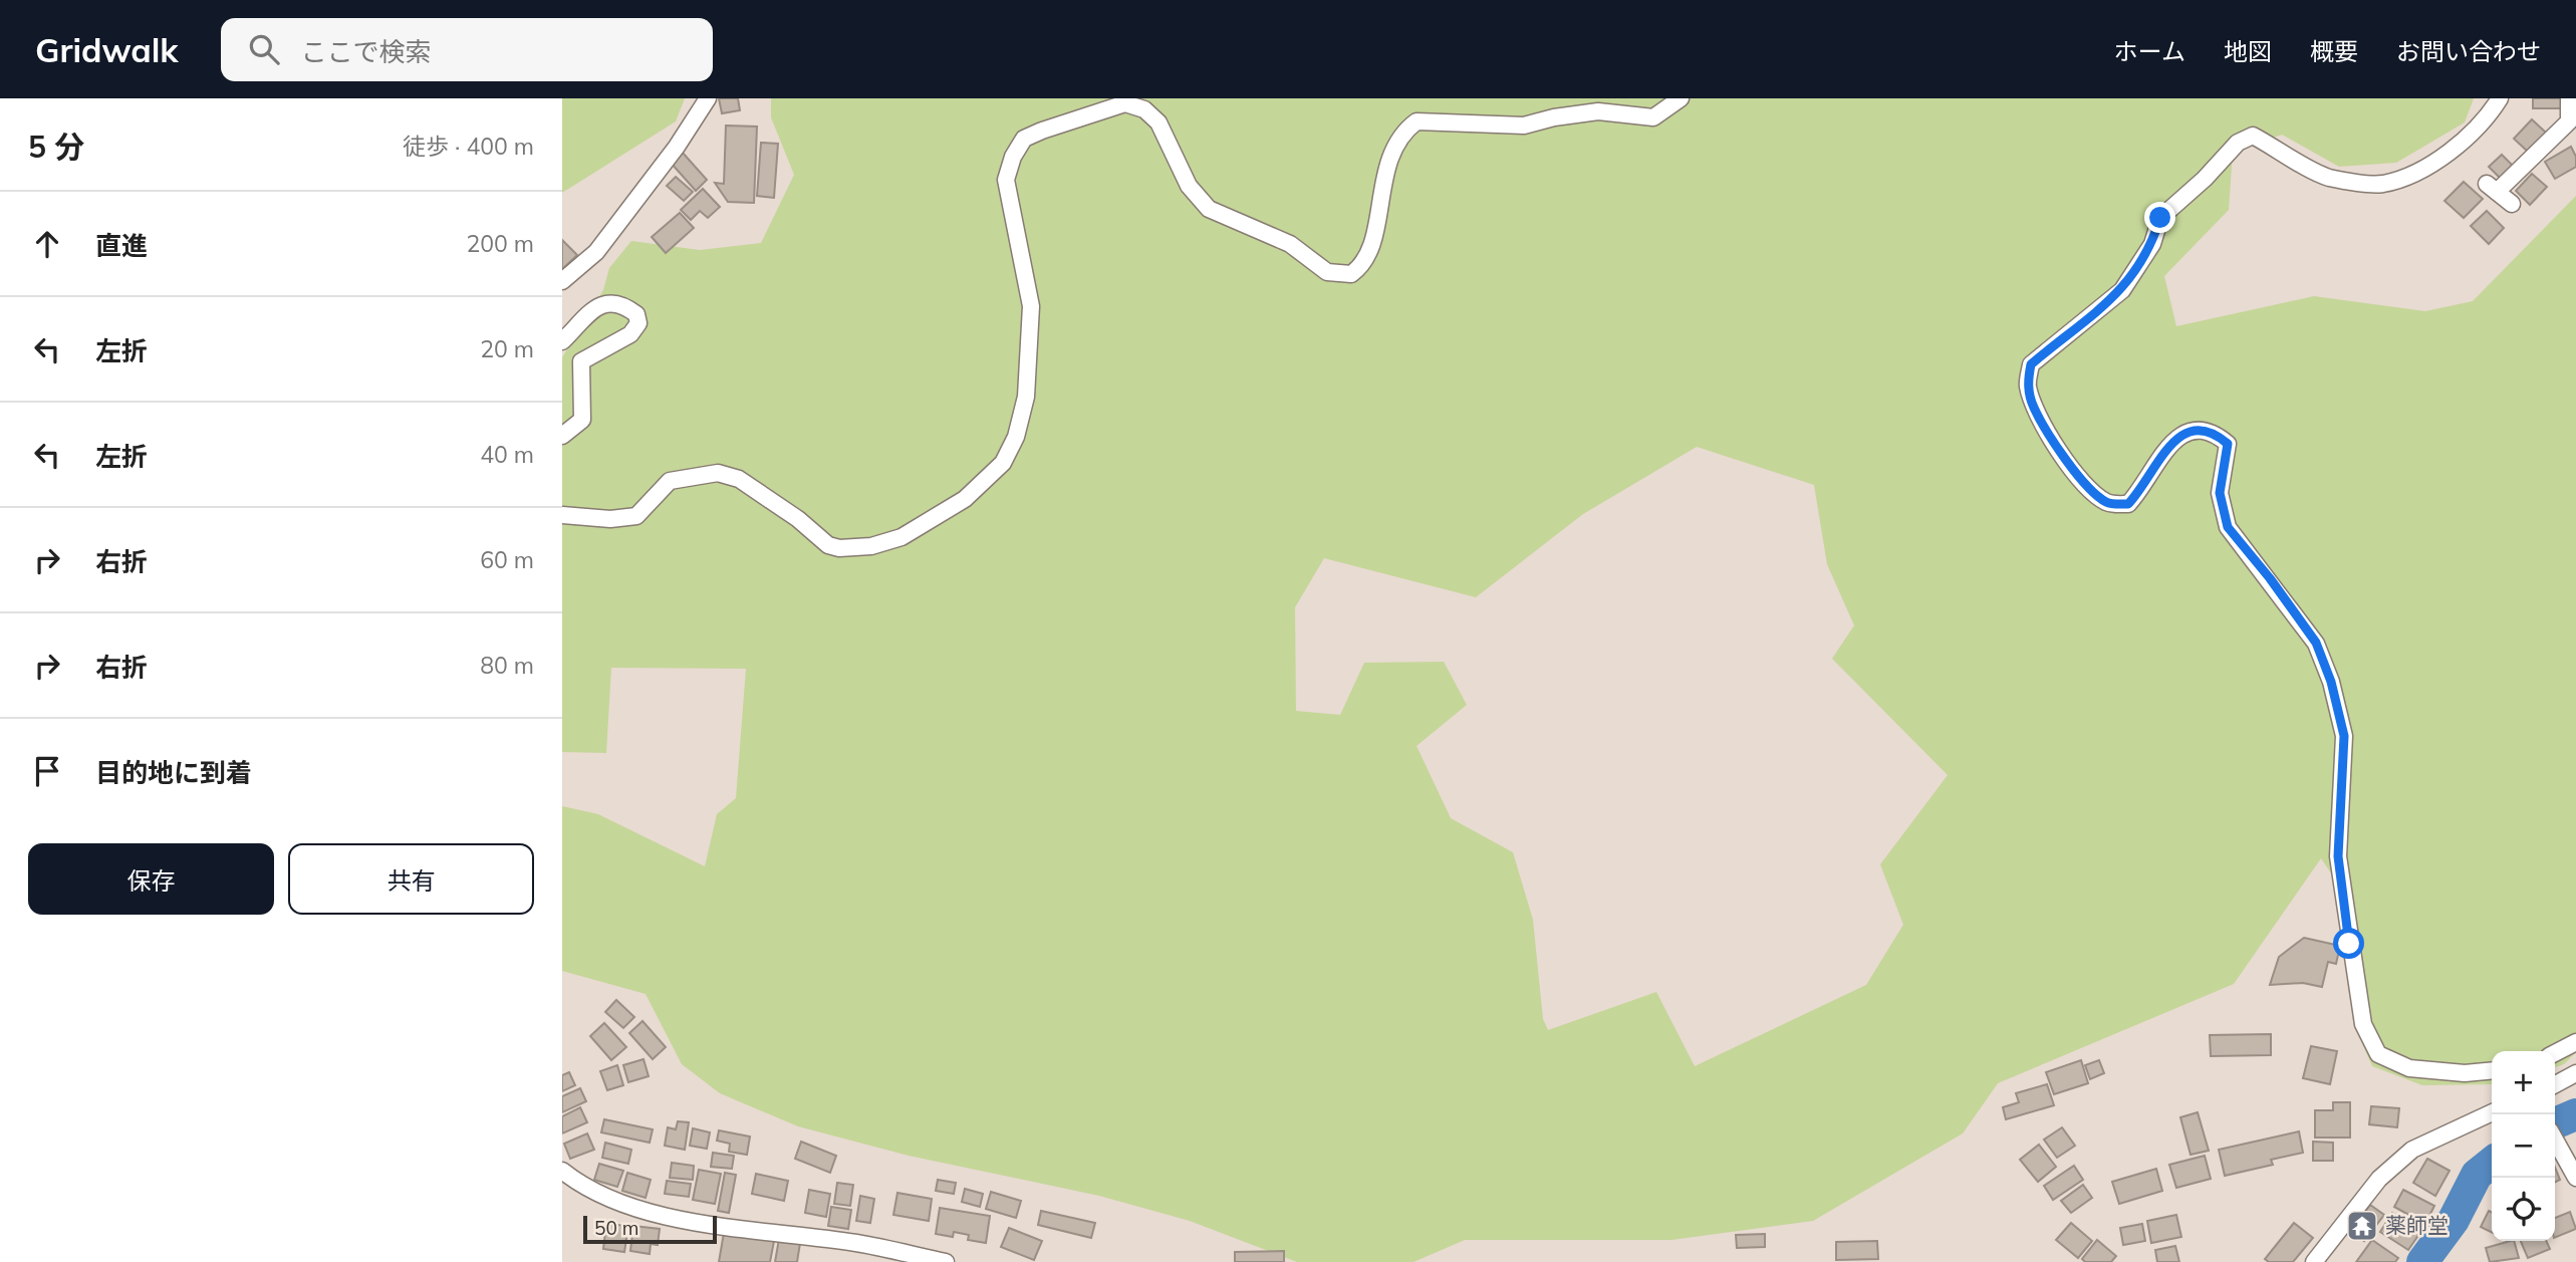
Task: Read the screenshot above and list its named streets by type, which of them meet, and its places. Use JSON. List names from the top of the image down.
{
  "places": {
    "temple": ["薬師堂"]
  },
  "scale_bar": "50 m",
  "page": {
    "header": "Gridwalk",
    "search": "ここで検索",
    "nav": [
      "ホーム",
      "地図",
      "概要",
      "お問い合わせ"
    ],
    "heading": ["5 分", "徒歩 · 400 m"],
    "list": [
      ["直進", "200 m"],
      ["左折", "20 m"],
      ["左折", "40 m"],
      ["右折", "60 m"],
      ["右折", "80 m"],
      "目的地に到着"
    ],
    "buttons": ["保存", "共有"],
    "map_buttons": ["+", "−"],
    "scale": "50 m"
  }
}
